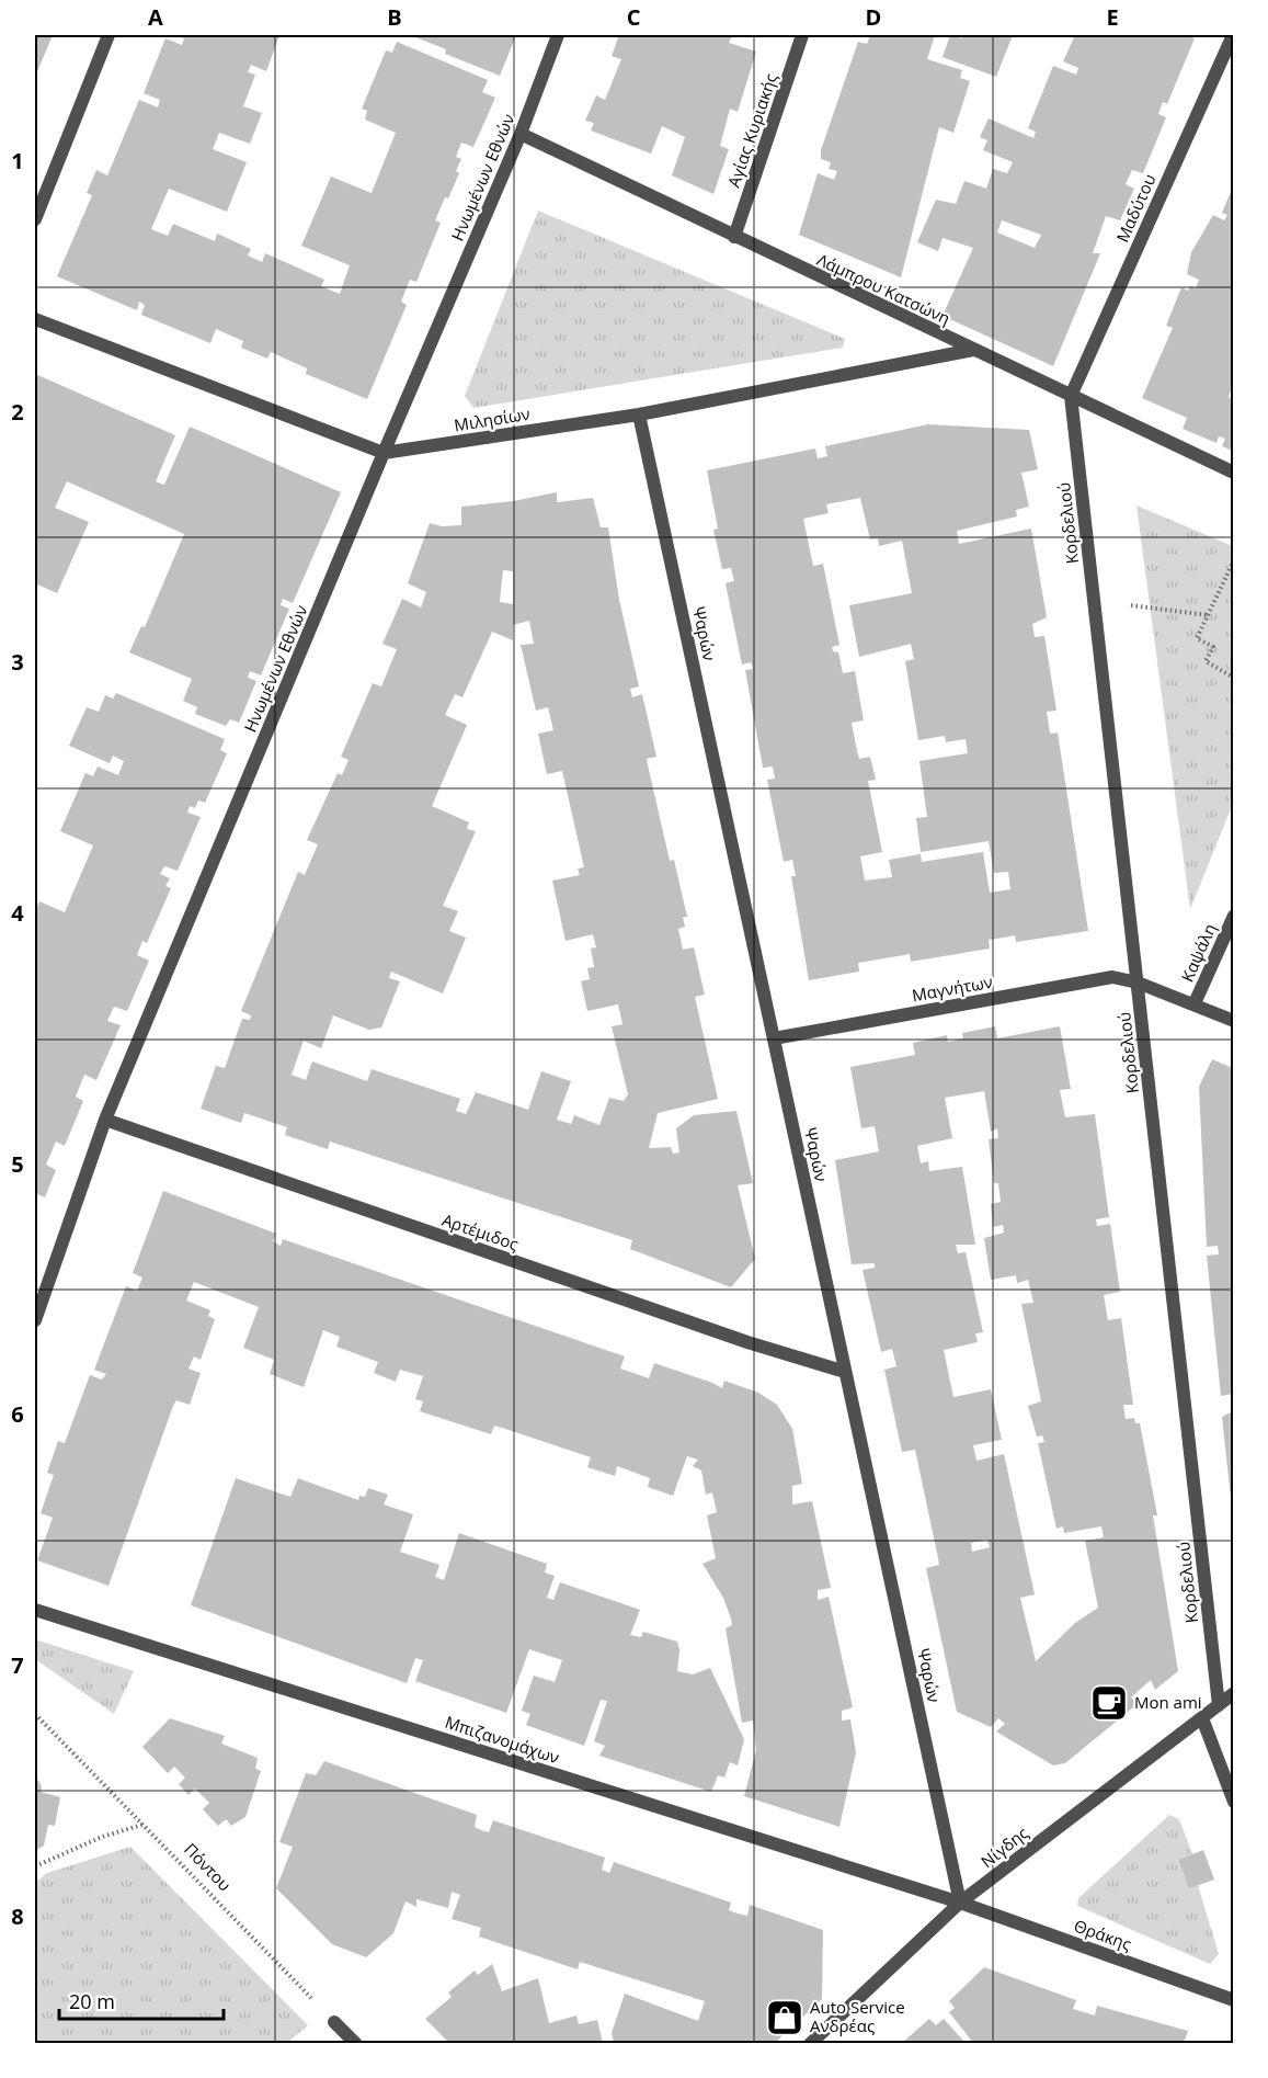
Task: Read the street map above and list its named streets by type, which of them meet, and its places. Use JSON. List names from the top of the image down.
{
  "streets": {
    "street": [
      "Αγίας Κυριακής",
      "Ηνωμένων Εθνών",
      "Μαδύτου",
      "Λάμπρου Κατσώνη",
      "Μιλησίων",
      "Κορδελιού",
      "Ψαρών",
      "Καψάλη",
      "Μαγνήτων",
      "Αρτέμιδος",
      "Μπιζανομάχων",
      "Νίγδης",
      "Θράκης"
    ],
    "path": ["Πόντου"]
  },
  "crossings": [
    ["Αγίας Κυριακής", "Λάμπρου Κατσώνη"],
    ["Ηνωμένων Εθνών", "Λάμπρου Κατσώνη"],
    ["Ηνωμένων Εθνών", "Μιλησίων"],
    ["Ηνωμένων Εθνών", "Αρτέμιδος"],
    ["Μαδύτου", "Λάμπρου Κατσώνη"],
    ["Μαδύτου", "Κορδελιού"],
    ["Λάμπρου Κατσώνη", "Μιλησίων"],
    ["Λάμπρου Κατσώνη", "Κορδελιού"],
    ["Μιλησίων", "Ψαρών"],
    ["Κορδελιού", "Μαγνήτων"],
    ["Κορδελιού", "Νίγδης"],
    ["Ψαρών", "Μαγνήτων"],
    ["Ψαρών", "Αρτέμιδος"],
    ["Ψαρών", "Μπιζανομάχων"],
    ["Ψαρών", "Νίγδης"],
    ["Ψαρών", "Θράκης"],
    ["Καψάλη", "Μαγνήτων"],
    ["Μπιζανομάχων", "Νίγδης"],
    ["Μπιζανομάχων", "Θράκης"],
    ["Νίγδης", "Θράκης"]
  ],
  "places": {
    "cafe": ["Mon ami"],
    "shop": ["Auto Service Ανδρέας"]
  },
  "scale_bar": "20 m",
  "grid": {
    "columns": [
      "A",
      "B",
      "C",
      "D",
      "E"
    ],
    "rows": [
      "1",
      "2",
      "3",
      "4",
      "5",
      "6",
      "7",
      "8"
    ]
  }
}
